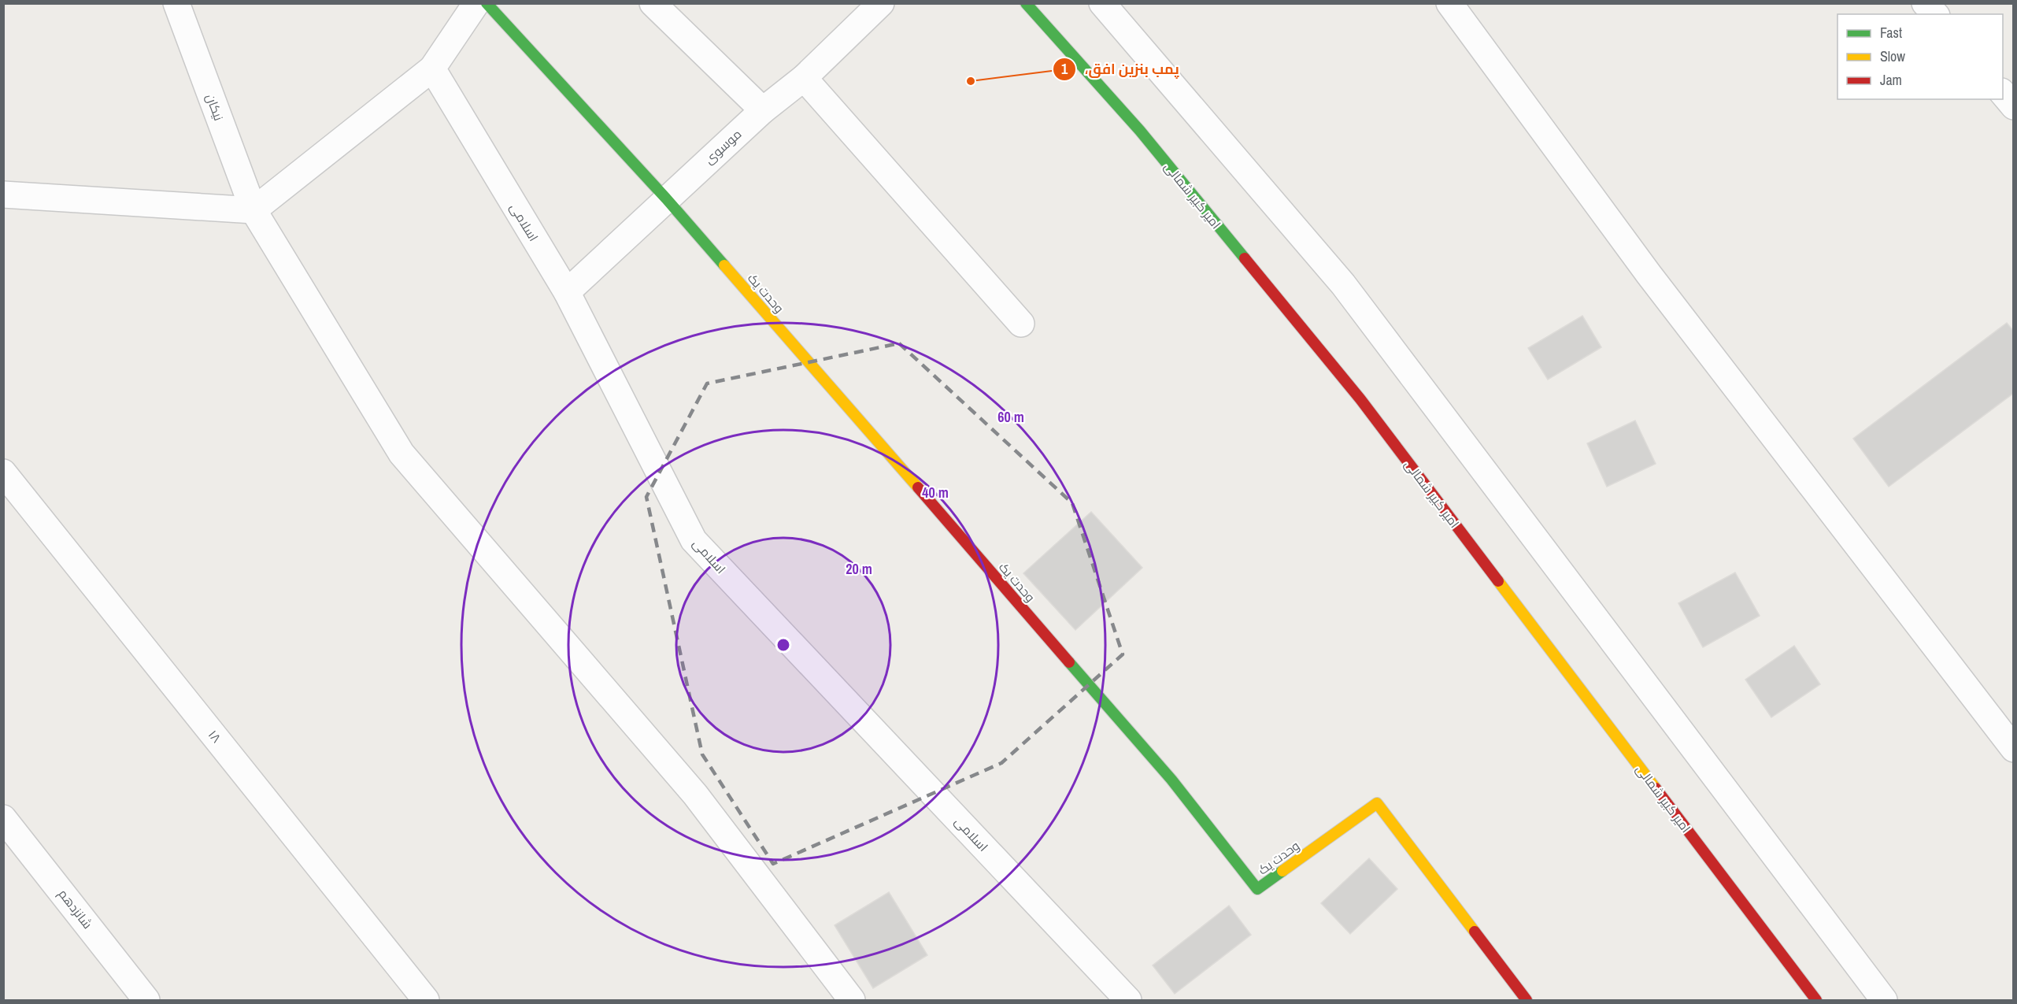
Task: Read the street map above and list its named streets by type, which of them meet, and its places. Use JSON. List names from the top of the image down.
{
  "streets": {
    "street": [
      "نیکان",
      "موسوی",
      "امیر کبیر شمالی",
      "اسلامی",
      "وحدت یک",
      "۱۸",
      "شانزدهم"
    ]
  },
  "crossings": [
    ["موسوی", "اسلامی"],
    ["موسوی", "وحدت یک"]
  ],
  "places": ["،پمب بنزین افق"],
  "legend": ["Fast", "Slow", "Jam"],
  "rings": ["60 m", "40 m", "20 m"]
}
